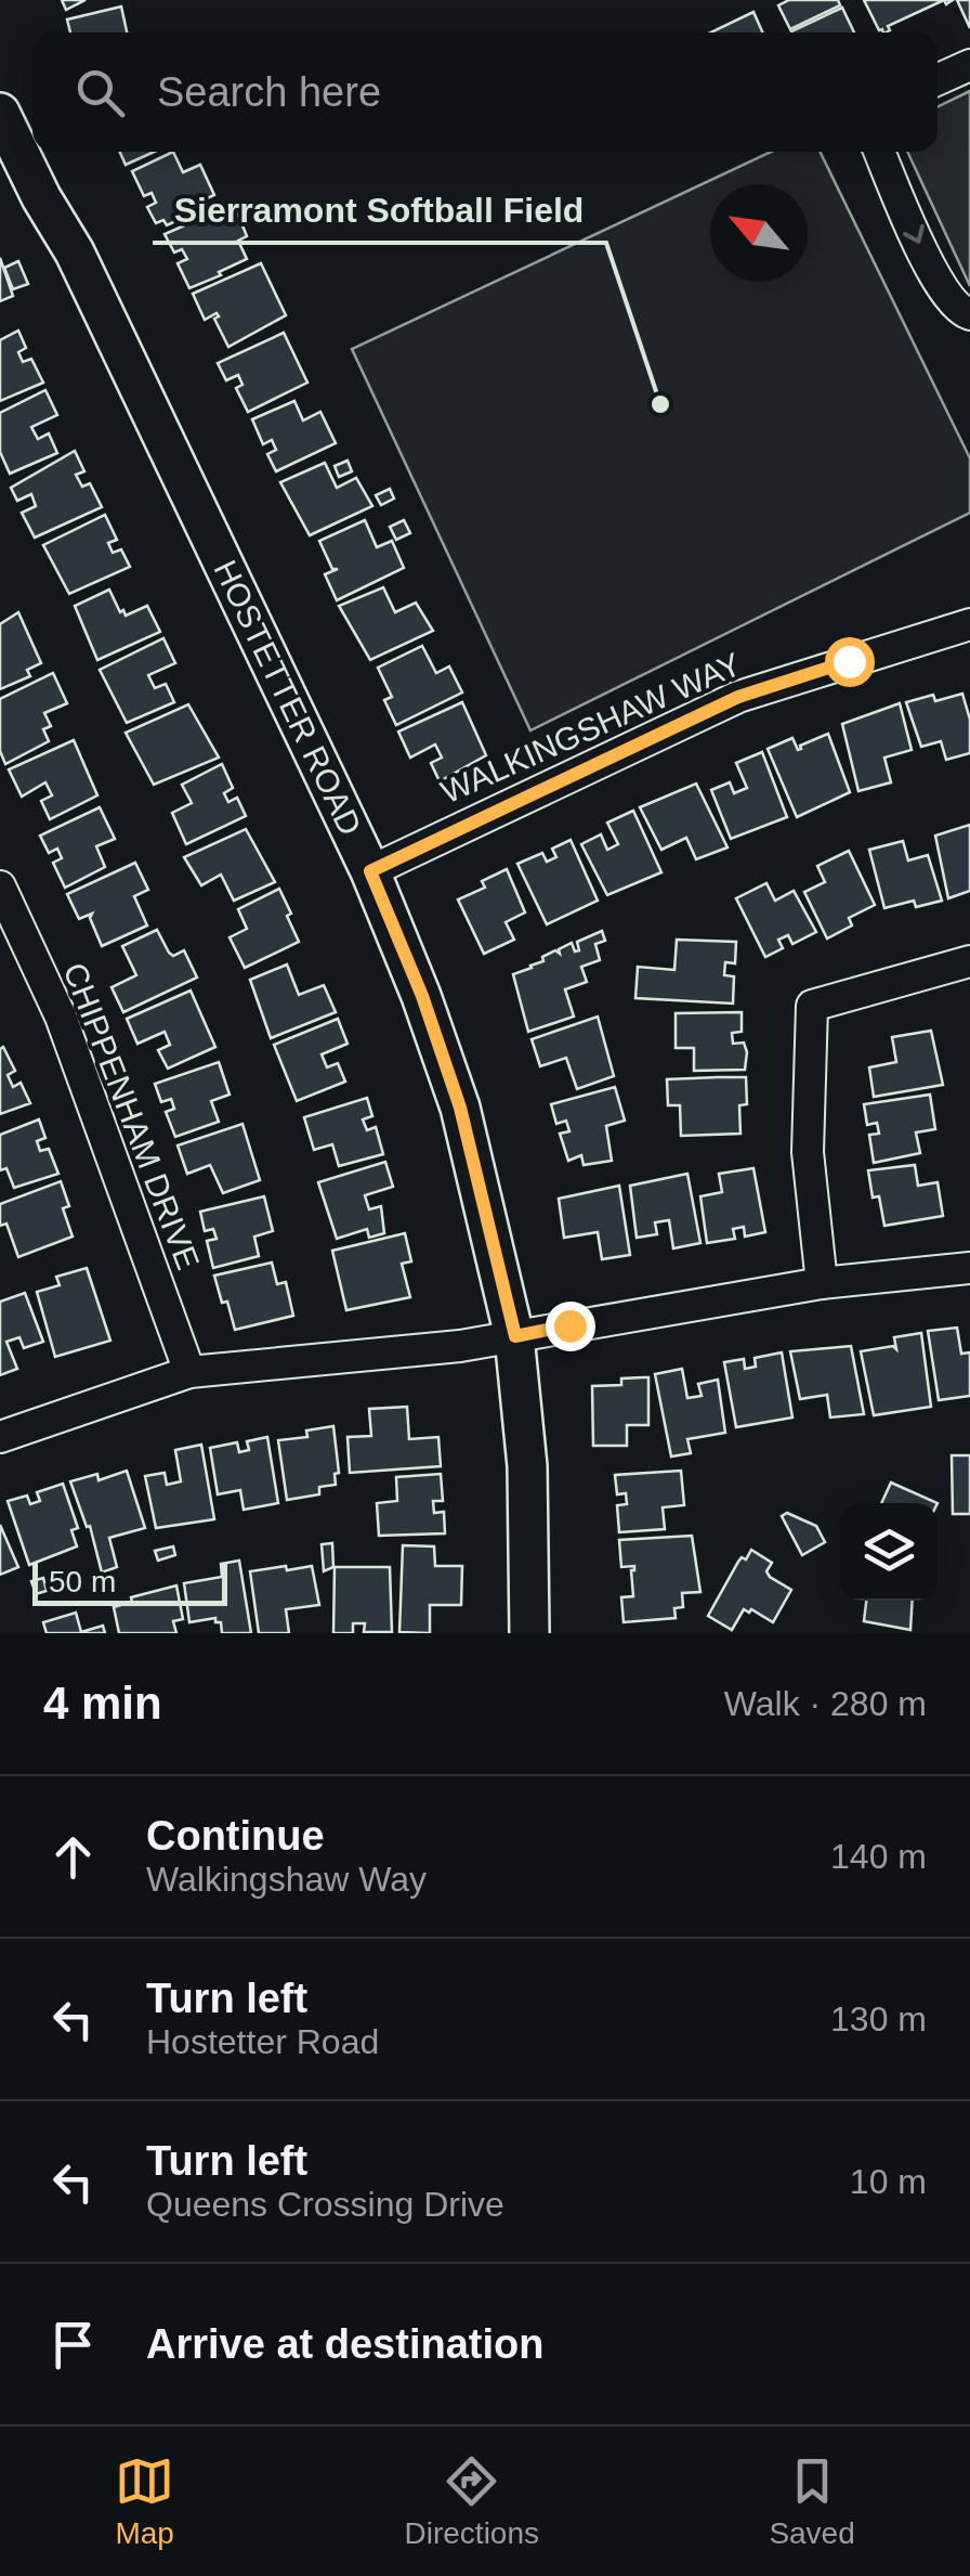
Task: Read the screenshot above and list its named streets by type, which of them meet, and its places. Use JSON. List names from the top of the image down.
{
  "streets": {
    "main road": ["HOSTETTER ROAD"],
    "street": ["WALKINGSHAW WAY", "CHIPPENHAM DRIVE"]
  },
  "crossings": [
    ["HOSTETTER ROAD", "WALKINGSHAW WAY"]
  ],
  "places": ["Sierramont Softball Field"],
  "scale_bar": "50 m",
  "north": "top left",
  "page": {
    "search": "Search here",
    "scale": "50 m",
    "heading": ["4 min", "Walk · 280 m"],
    "list": [
      ["Continue", "Walkingshaw Way", "140 m"],
      ["Turn left", "Hostetter Road", "130 m"],
      ["Turn left", "Queens Crossing Drive", "10 m"],
      "Arrive at destination"
    ],
    "nav": ["Map", "Directions", "Saved"]
  }
}
